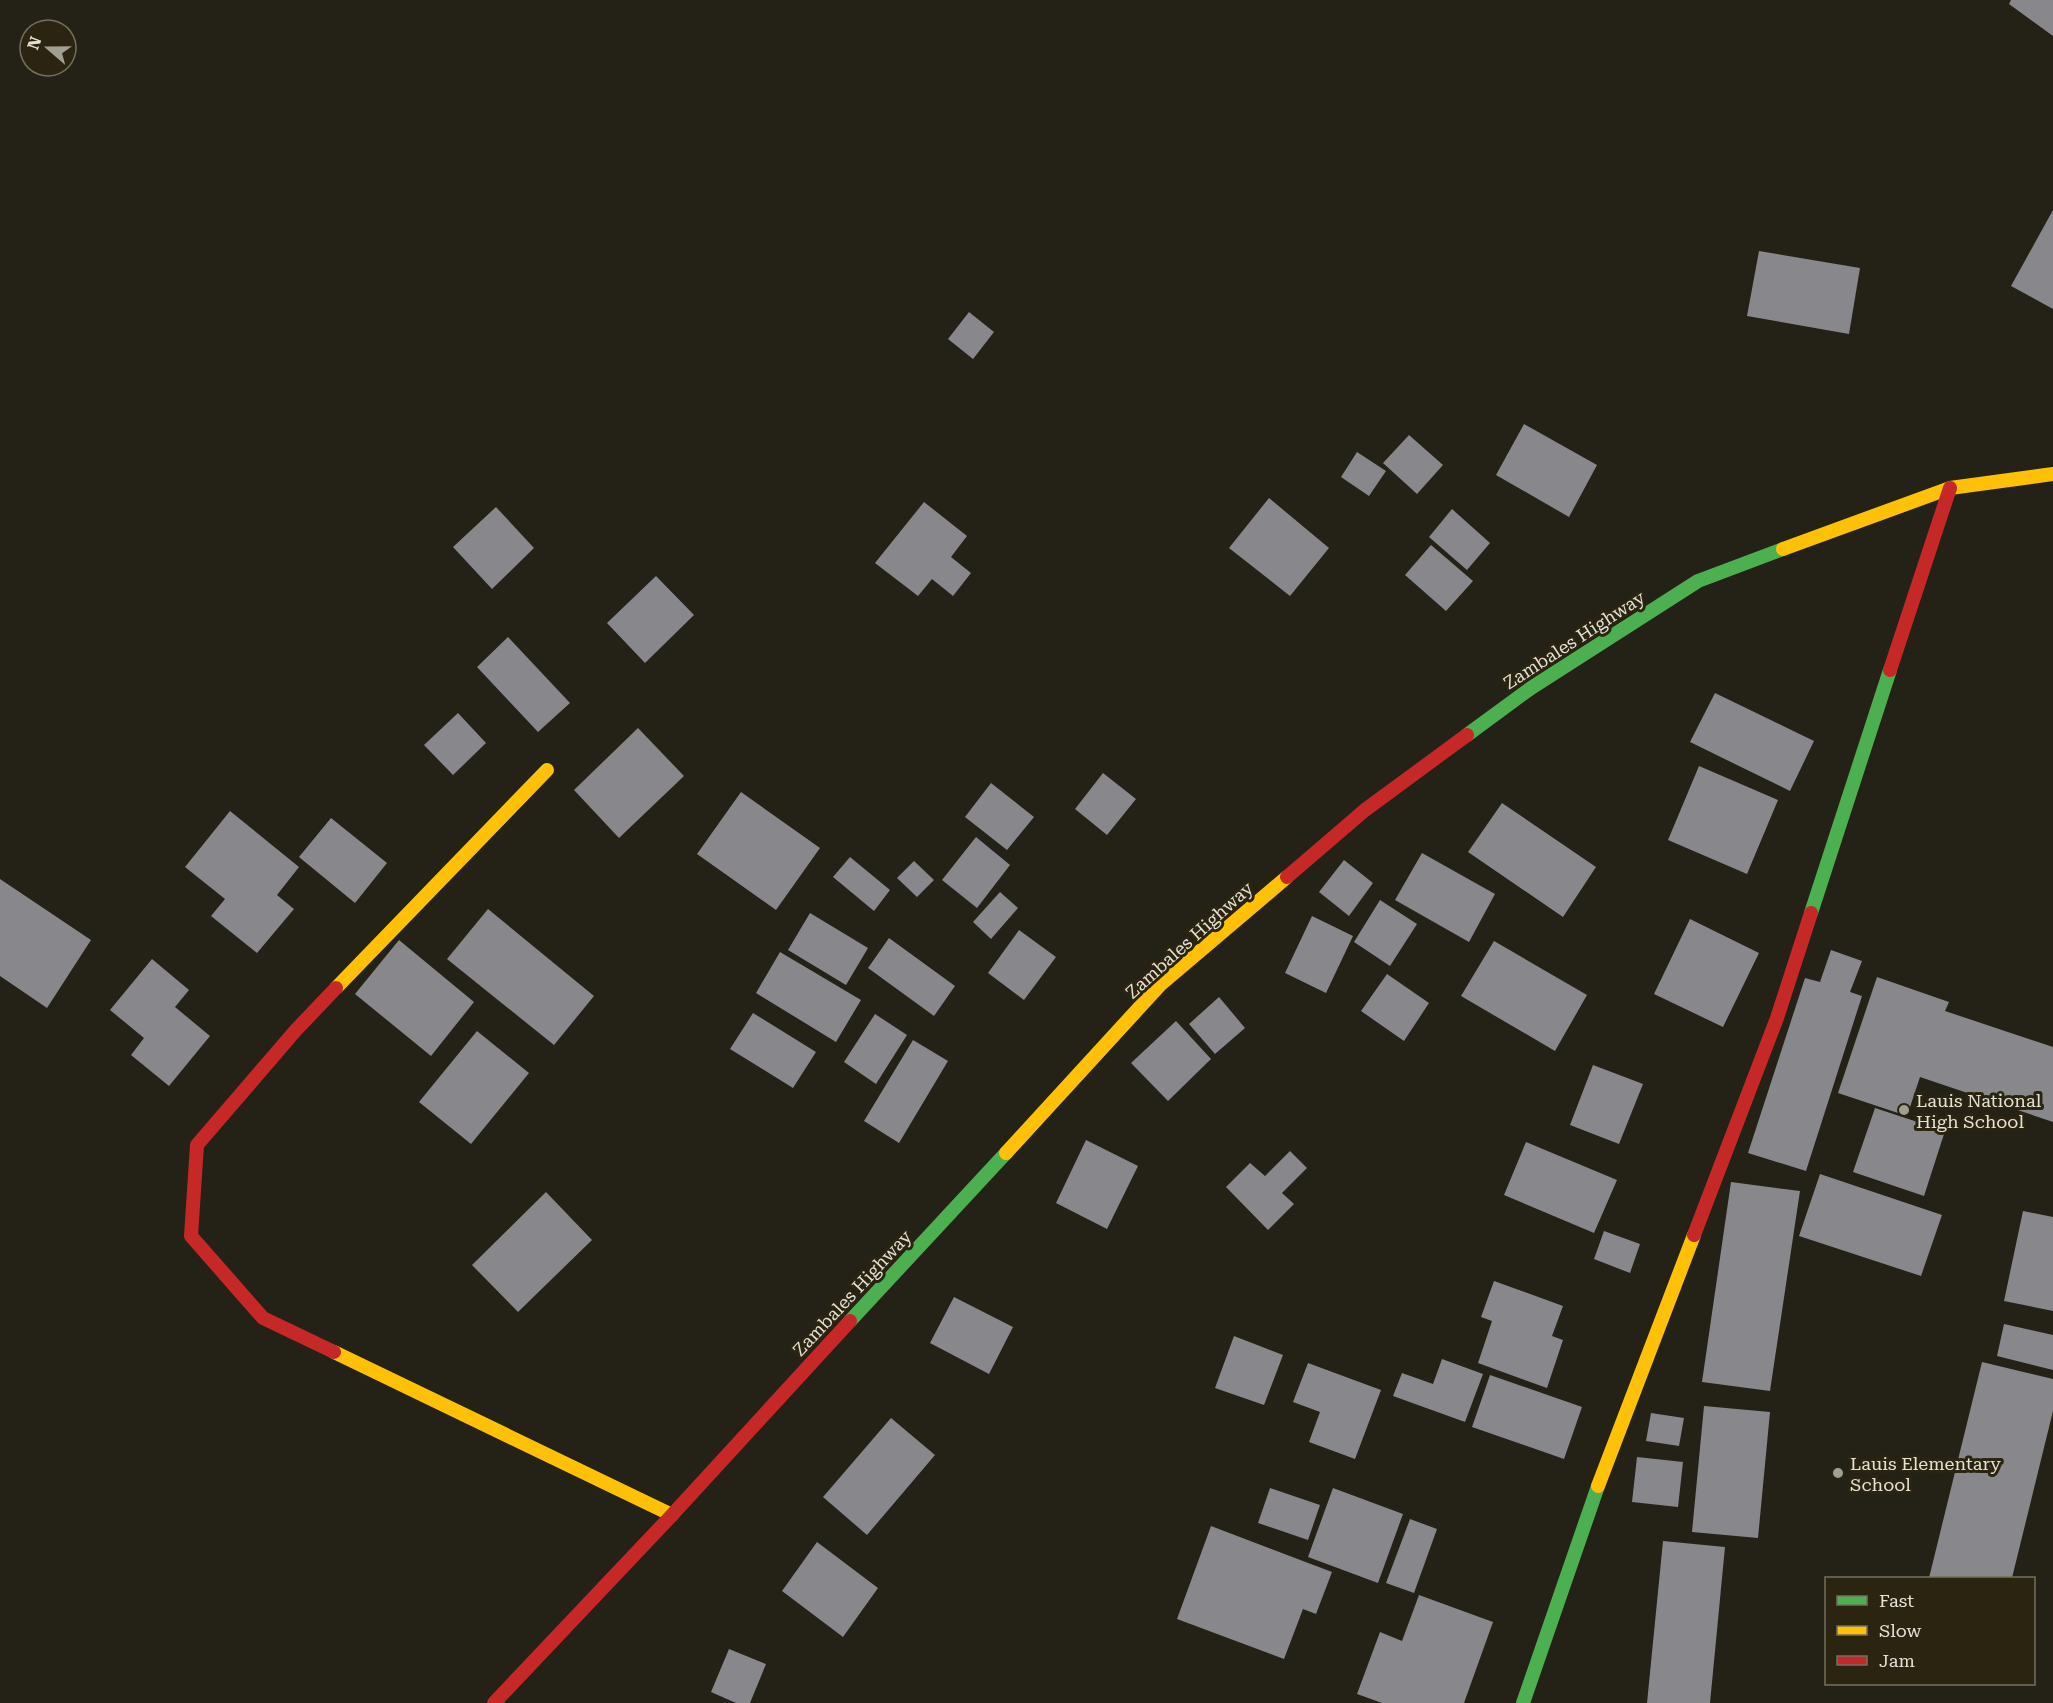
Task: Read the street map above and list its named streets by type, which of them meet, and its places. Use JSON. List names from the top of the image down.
{
  "streets": {
    "street": ["Zambales Highway"]
  },
  "places": ["Lauis National High School", "Lauis Elementary School"],
  "legend": ["Fast", "Slow", "Jam"],
  "north": "left"
}
